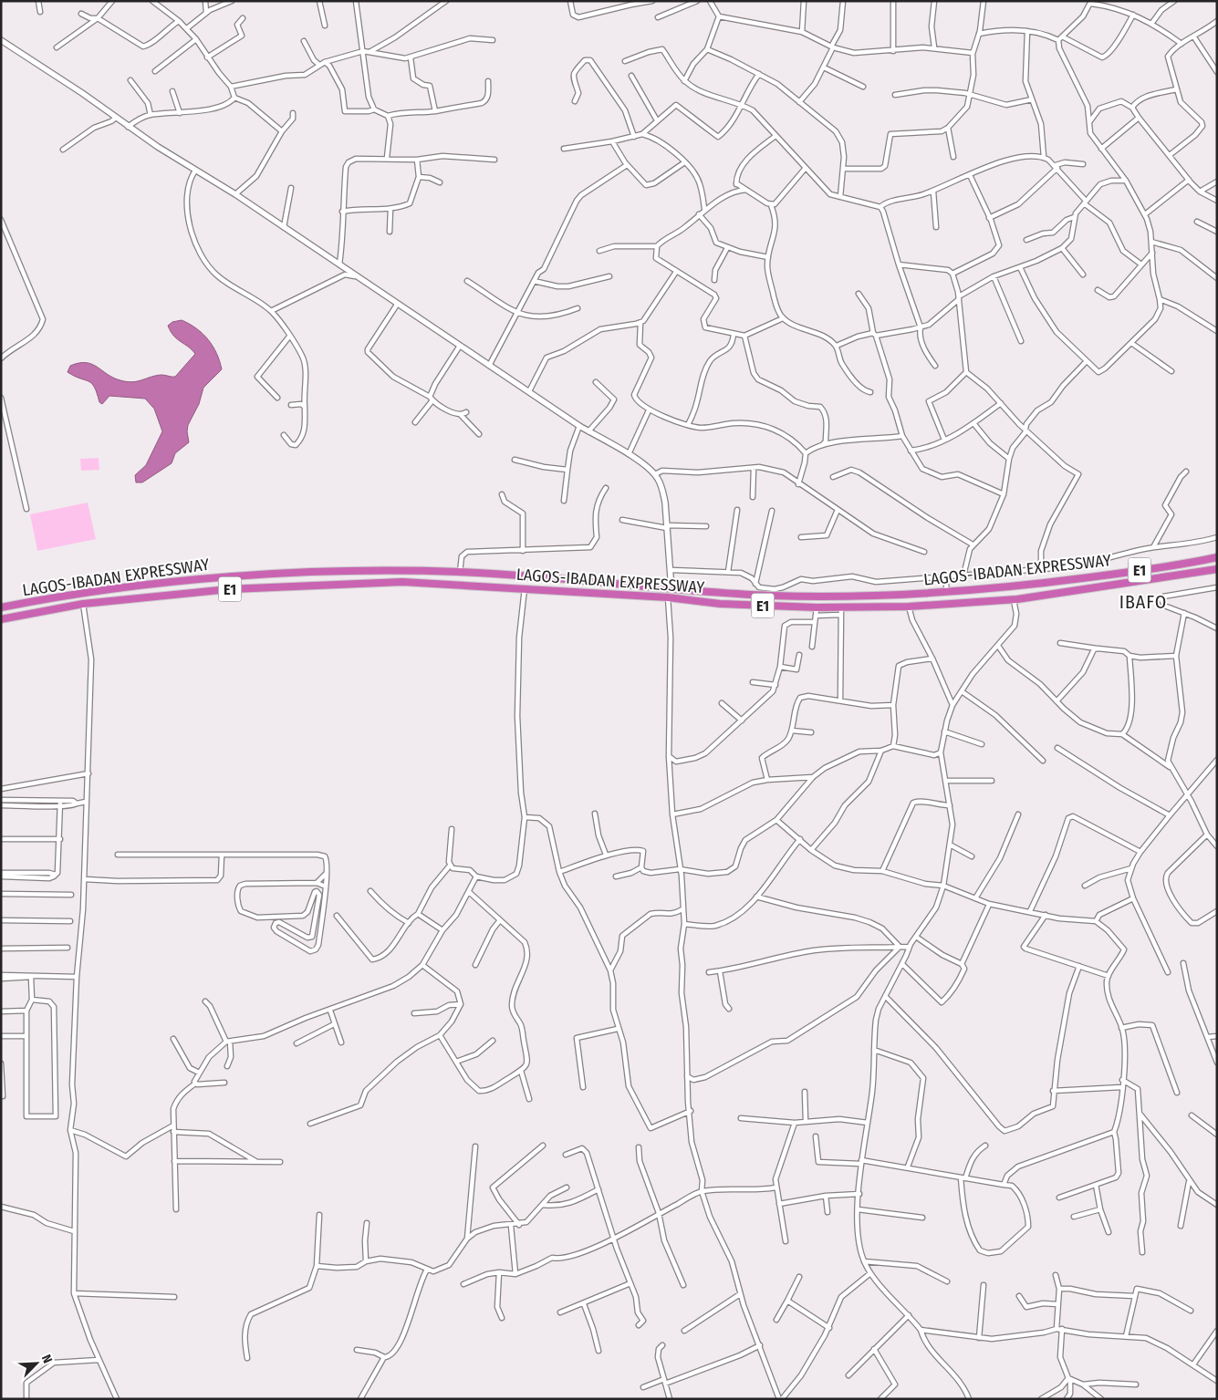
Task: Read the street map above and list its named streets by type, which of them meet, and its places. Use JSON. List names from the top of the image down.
{
  "streets": {
    "highway": ["LAGOS-IBADAN EXPRESSWAY", "E1"]
  },
  "districts": ["IBAFO"],
  "north": "top right"
}
